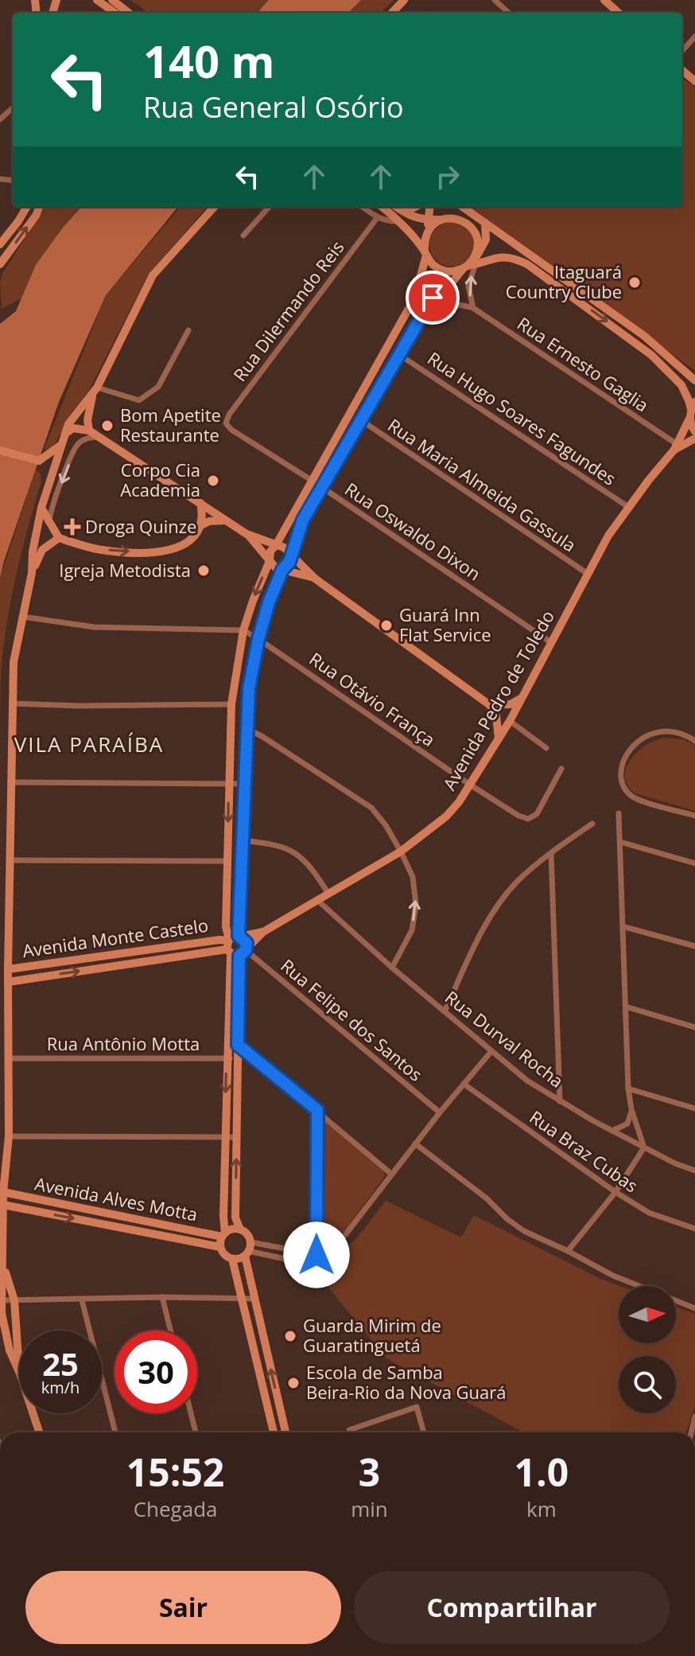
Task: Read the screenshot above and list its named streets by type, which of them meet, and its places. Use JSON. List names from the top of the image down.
{
  "streets": {
    "street": [
      "Rua Dilermando Reis",
      "Rua Ernesto Gaglia",
      "Rua Hugo Soares Fagundes",
      "Rua Maria Almeida Gassula",
      "Rua Oswaldo Dixon",
      "Rua Otávio França",
      "Avenida Pedro de Toledo",
      "Avenida Monte Castelo",
      "Rua Felipe dos Santos",
      "Rua Durval Rocha",
      "Rua Antônio Motta",
      "Rua Braz Cubas",
      "Avenida Alves Motta"
    ]
  },
  "crossings": [
    ["Rua Dilermando Reis", "Rua Oswaldo Dixon"],
    ["Rua Ernesto Gaglia", "Avenida Pedro de Toledo"],
    ["Rua Hugo Soares Fagundes", "Avenida Pedro de Toledo"],
    ["Rua Maria Almeida Gassula", "Avenida Pedro de Toledo"],
    ["Rua Oswaldo Dixon", "Avenida Pedro de Toledo"],
    ["Rua Otávio França", "Avenida Pedro de Toledo"],
    ["Avenida Pedro de Toledo", "Rua Durval Rocha"],
    ["Avenida Monte Castelo", "Rua Felipe dos Santos"]
  ],
  "districts": ["VILA PARAÍBA"],
  "places": {
    "other": [
      "Itaguará Country Clube",
      "Bom Apetite Restaurante",
      "Corpo Cia Academia",
      "Igreja Metodista",
      "Guará Inn Flat Service",
      "Guarda Mirim de Guaratinguetá",
      "Escola de Samba Beira-Rio da Nova Guará"
    ],
    "health": ["Droga Quinze"]
  },
  "north": "right",
  "page": {
    "turn": ["140 m", "Rua General Osório"],
    "speed": "25 km/h",
    "limit": "30",
    "eta": [
      "15:52",
      "Chegada",
      "3",
      "min",
      "1.0",
      "km"
    ],
    "buttons": ["Sair", "Compartilhar"]
  }
}
